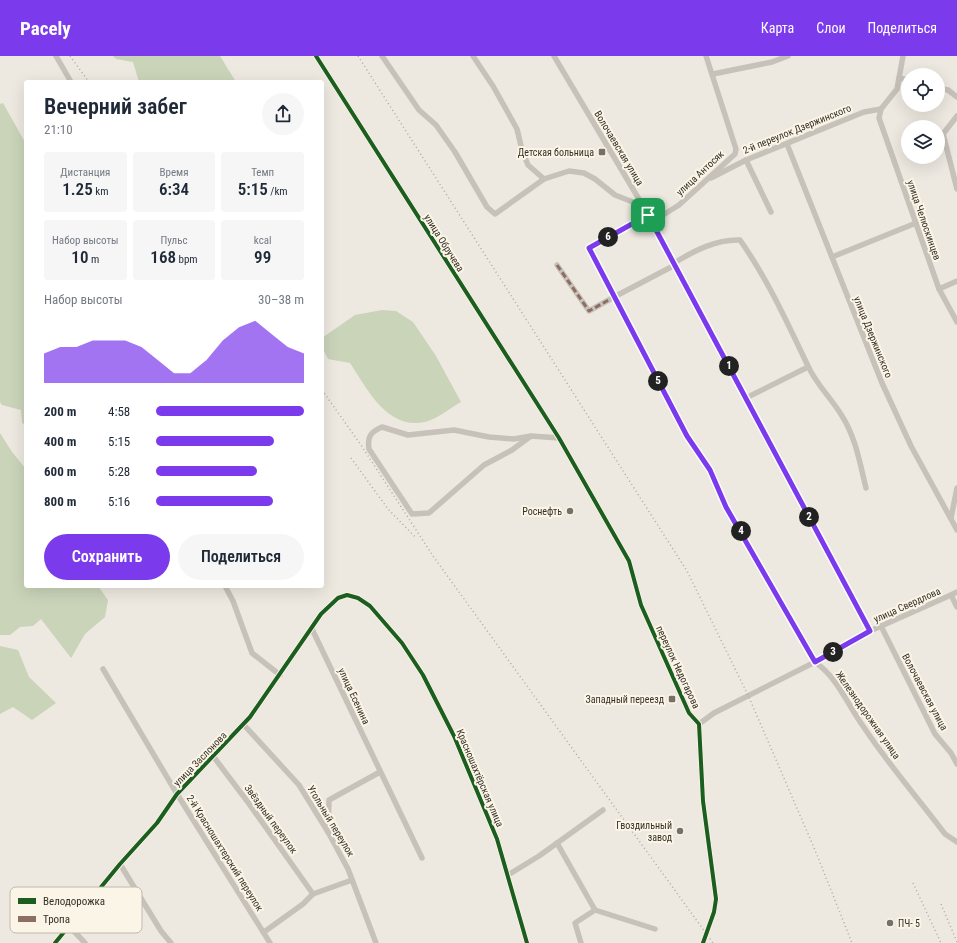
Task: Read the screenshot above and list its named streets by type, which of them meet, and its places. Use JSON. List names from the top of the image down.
{
  "streets": {
    "street": [
      "2-й переулок Дзержинского",
      "Волочаевская улица",
      "улица Антосяк",
      "улица Челюскинцев",
      "улица Обручева",
      "улица Дзержинского",
      "улица Свердлова",
      "переулок Недогарова",
      "улица Есенина",
      "Железнодорожная улица",
      "улица Заслонова",
      "Красношахтёрская улица",
      "Звёздный переулок",
      "Угольный переулок",
      "2-й Красношахтерский переулок"
    ]
  },
  "crossings": [
    ["2-й переулок Дзержинского", "улица Антосяк"],
    ["2-й переулок Дзержинского", "улица Челюскинцев"],
    ["2-й переулок Дзержинского", "улица Дзержинского"],
    ["Волочаевская улица", "улица Антосяк"],
    ["Волочаевская улица", "улица Свердлова"],
    ["улица Обручева", "переулок Недогарова"],
    ["улица Свердлова", "переулок Недогарова"],
    ["улица Свердлова", "Железнодорожная улица"],
    ["улица Есенина", "улица Заслонова"],
    ["улица Заслонова", "Красношахтёрская улица"],
    ["улица Заслонова", "Звёздный переулок"],
    ["улица Заслонова", "Угольный переулок"],
    ["улица Заслонова", "2-й Красношахтерский переулок"]
  ],
  "places": {
    "transit": ["Детская больница", "Западный переезд"],
    "other": ["Роснефть", "Гвоздильный завод", "ПЧ- 5"]
  },
  "legend": ["Велодорожка", "Тропа"],
  "page": {
    "header": "Pacely",
    "nav": ["Карта", "Слои", "Поделиться"],
    "heading": ["Вечерний забег", "21:10"],
    "stats": [
      ["Дистанция", "1.25 km"],
      ["Время", "6:34"],
      ["Темп", "5:15 /km"],
      ["Набор высоты", "10 m"],
      ["Пульс", "168 bpm"],
      ["kcal", "99"]
    ],
    "pins": [
      "6",
      "1",
      "5",
      "2",
      "4",
      "3"
    ],
    "chart": ["Набор высоты", "30–38 m"],
    "list": [
      {
        "name": "200 m",
        "note": "4:58"
      },
      {
        "name": "400 m",
        "note": "5:15"
      },
      {
        "name": "600 m",
        "note": "5:28"
      },
      {
        "name": "800 m",
        "note": "5:16"
      }
    ],
    "buttons": ["Сохранить", "Поделиться"]
  }
}
